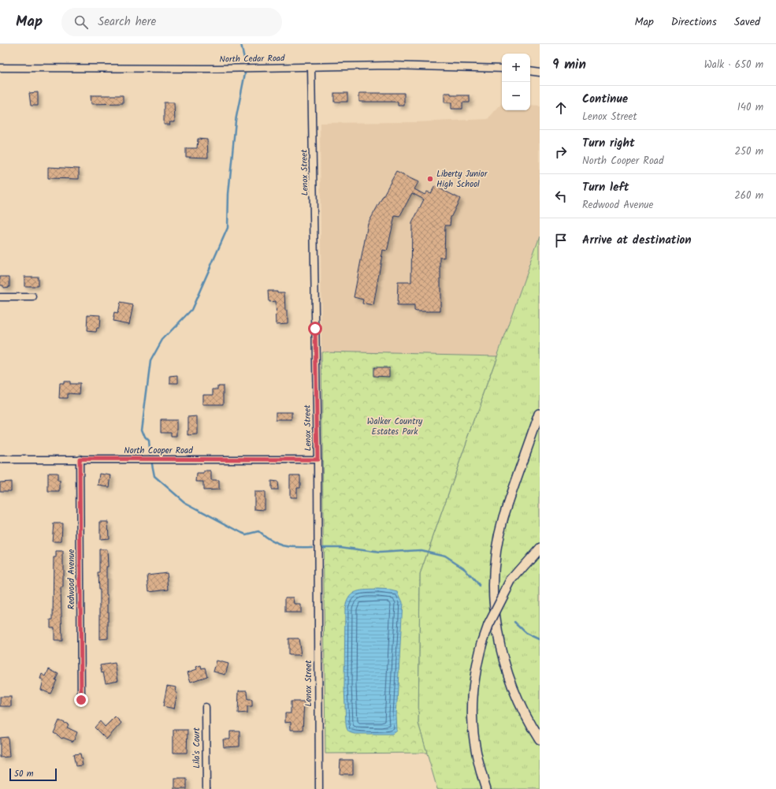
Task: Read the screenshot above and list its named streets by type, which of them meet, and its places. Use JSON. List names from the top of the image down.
{
  "streets": {
    "street": [
      "North Cedar Road",
      "Lenox Street",
      "North Cooper Road",
      "Redwood Avenue",
      "Lila's Court"
    ]
  },
  "crossings": [
    ["North Cedar Road", "Lenox Street"],
    ["Lenox Street", "North Cooper Road"],
    ["North Cooper Road", "Redwood Avenue"]
  ],
  "parks": ["Walker Country Estates Park"],
  "places": ["Liberty Junior High School"],
  "scale_bar": "50 m",
  "page": {
    "header": "Map",
    "search": "Search here",
    "nav": ["Map", "Directions", "Saved"],
    "heading": ["9 min", "Walk · 650 m"],
    "map_buttons": ["+", "−"],
    "list": [
      ["Continue", "Lenox Street", "140 m"],
      ["Turn right", "North Cooper Road", "250 m"],
      ["Turn left", "Redwood Avenue", "260 m"],
      "Arrive at destination"
    ],
    "scale": "50 m"
  }
}
